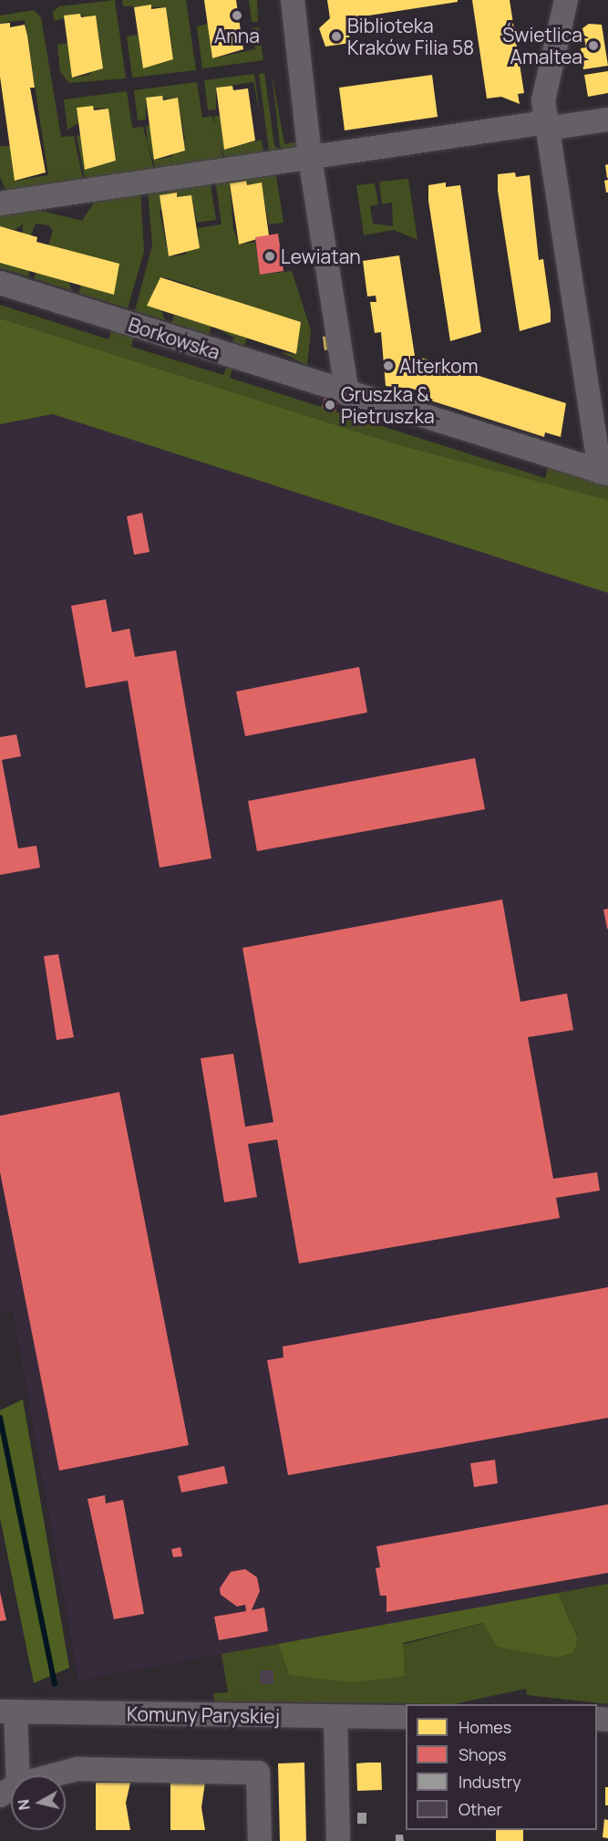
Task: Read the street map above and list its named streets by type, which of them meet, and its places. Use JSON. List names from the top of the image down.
{
  "streets": {
    "street": ["Borkowska", "Komuny Paryskiej"]
  },
  "places": [
    "Anna",
    "Biblioteka Kraków Filia 58",
    "Świetlica Amaltea",
    "Lewiatan",
    "Alterkom",
    "Gruszka & Pietruszka"
  ],
  "legend": [
    "Homes",
    "Shops",
    "Industry",
    "Other"
  ],
  "north": "left"
}
